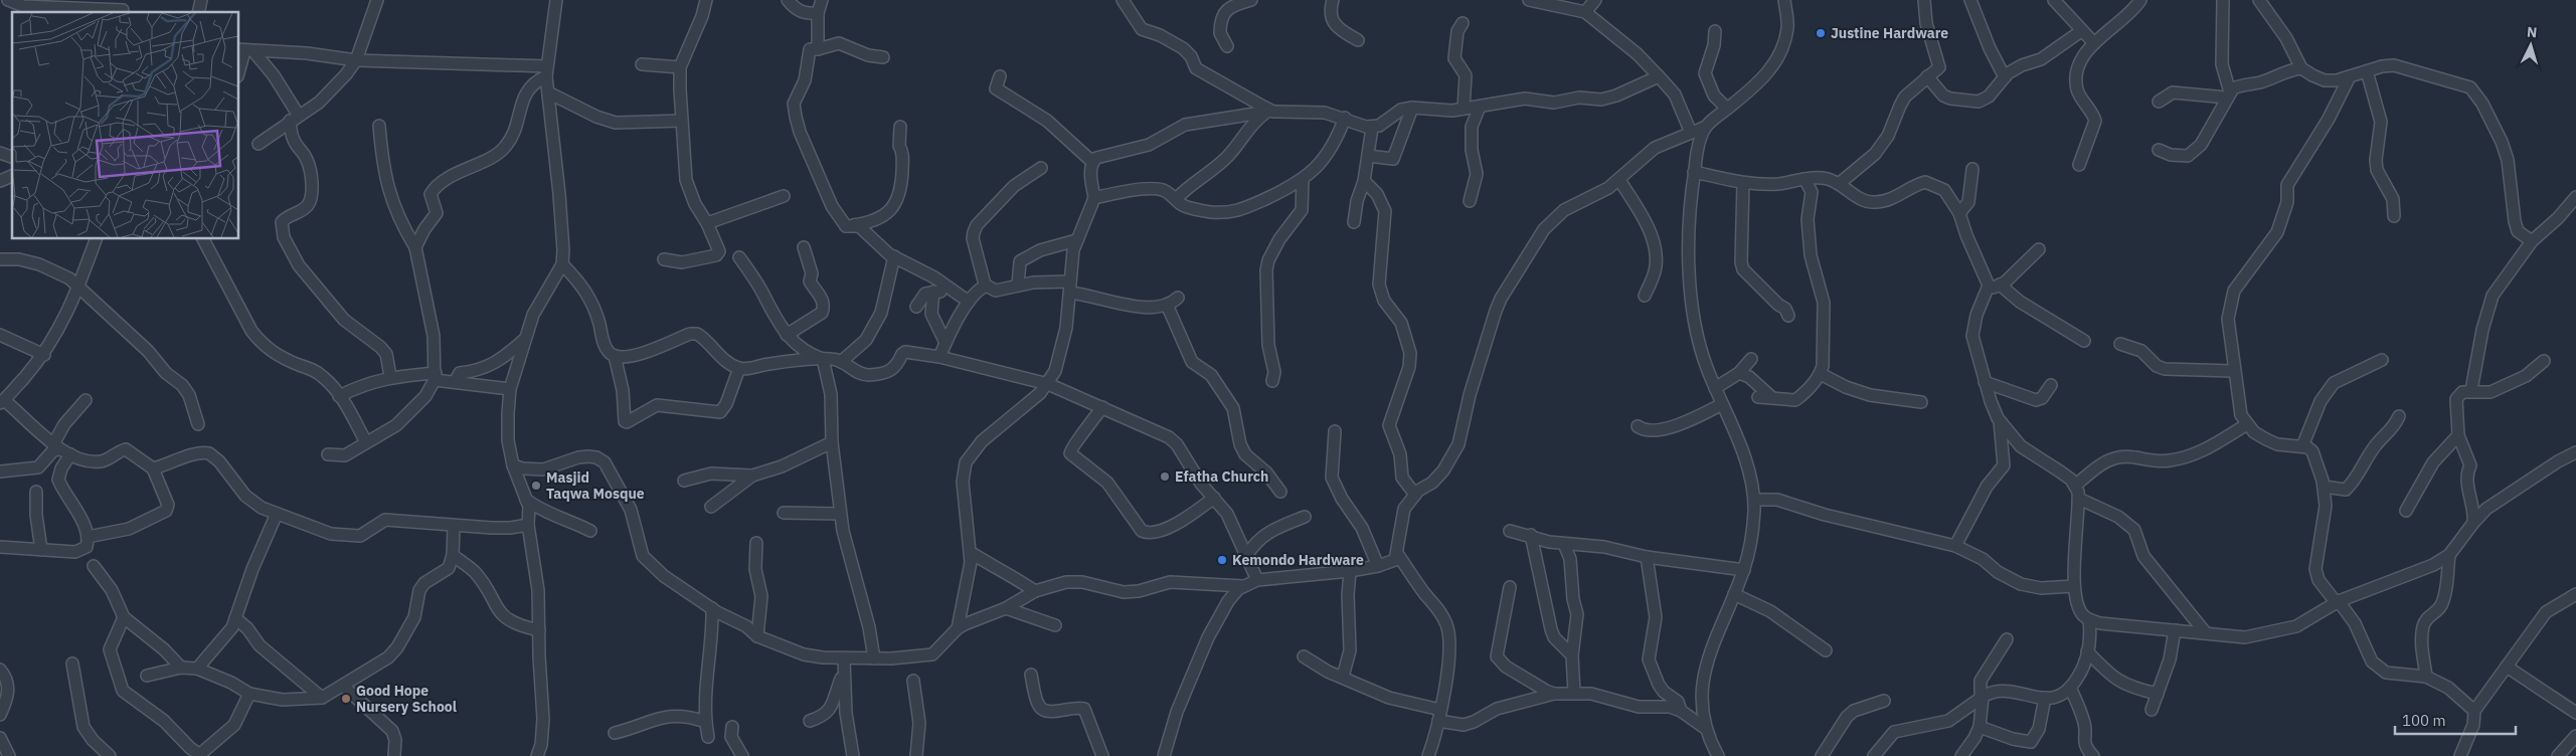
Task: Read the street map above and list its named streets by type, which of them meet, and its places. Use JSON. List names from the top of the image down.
{
  "places": [
    "Justine Hardware",
    "Efatha Church",
    "Masjid Taqwa Mosque",
    "Kemondo Hardware",
    "Good Hope Nursery School"
  ],
  "scale_bar": "100 m",
  "north": "top"
}
